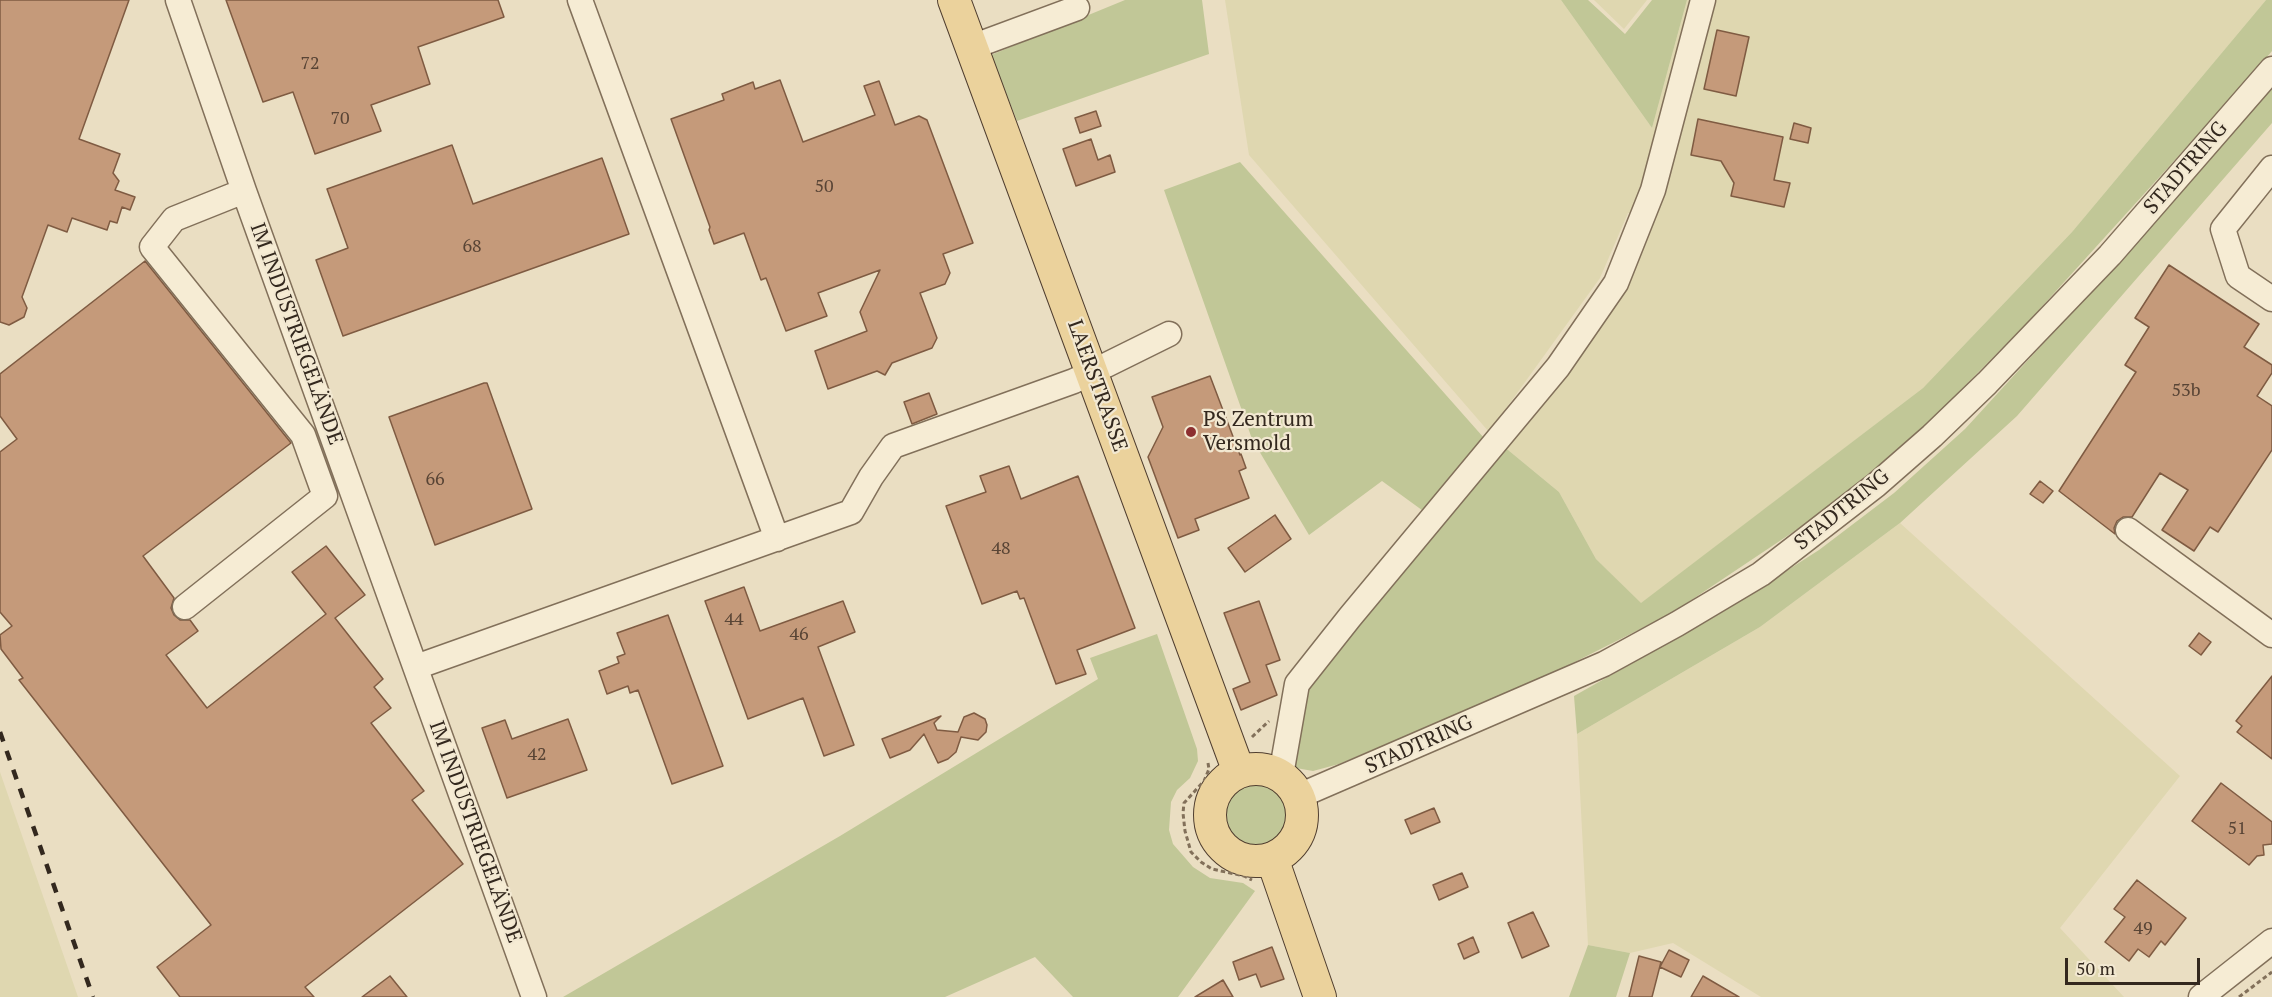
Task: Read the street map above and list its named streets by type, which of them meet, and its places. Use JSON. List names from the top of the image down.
{
  "streets": {
    "main road": ["LAERSTRASSE"],
    "street": ["STADTRING", "IM INDUSTRIEGELÄNDE"]
  },
  "crossings": [
    ["STADTRING", "LAERSTRASSE"]
  ],
  "places": ["PS Zentrum Versmold"],
  "house_numbers": [
    "72",
    "70",
    "50",
    "68",
    "53b",
    "66",
    "48",
    "44",
    "46",
    "42",
    "51",
    "49"
  ],
  "scale_bar": "50 m"
}
